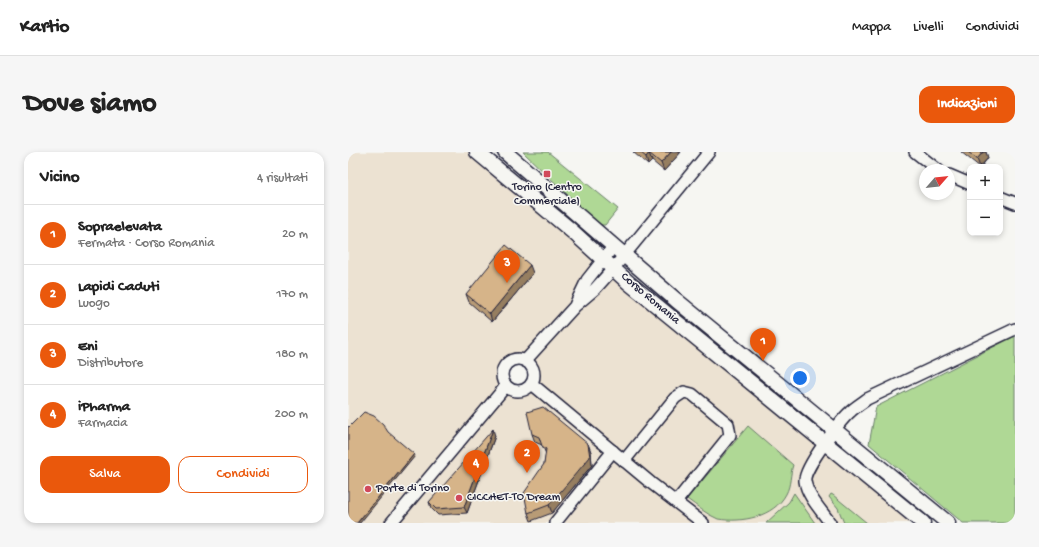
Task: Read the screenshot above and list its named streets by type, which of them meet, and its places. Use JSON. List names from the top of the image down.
{
  "streets": {
    "main road": ["Corso Romania"]
  },
  "places": {
    "transit": ["Torino (Centro Commerciale)"],
    "other": ["Porte di Torino", "CICCHET-TO Dream"]
  },
  "north": "top right",
  "page": {
    "header": "Kartio",
    "nav": ["Mappa", "Livelli", "Condividi"],
    "buttons": [
      "Indicazioni",
      ["Salva", "Condividi"]
    ],
    "title": "Dove siamo",
    "heading": ["Vicino", "4 risultati"],
    "map_buttons": ["+", "−"],
    "list": [
      {
        "mark": "1",
        "name": "Sopraelevata",
        "note": "Fermata · Corso Romania",
        "value": "20 m"
      },
      {
        "mark": "2",
        "name": "Lapidi Caduti",
        "note": "Luogo",
        "value": "170 m"
      },
      {
        "mark": "3",
        "name": "Eni",
        "note": "Distributore",
        "value": "180 m"
      },
      {
        "mark": "4",
        "name": "iPharma",
        "note": "Farmacia",
        "value": "200 m"
      }
    ],
    "pins": [
      "3",
      "1",
      "2",
      "4"
    ]
  }
}
